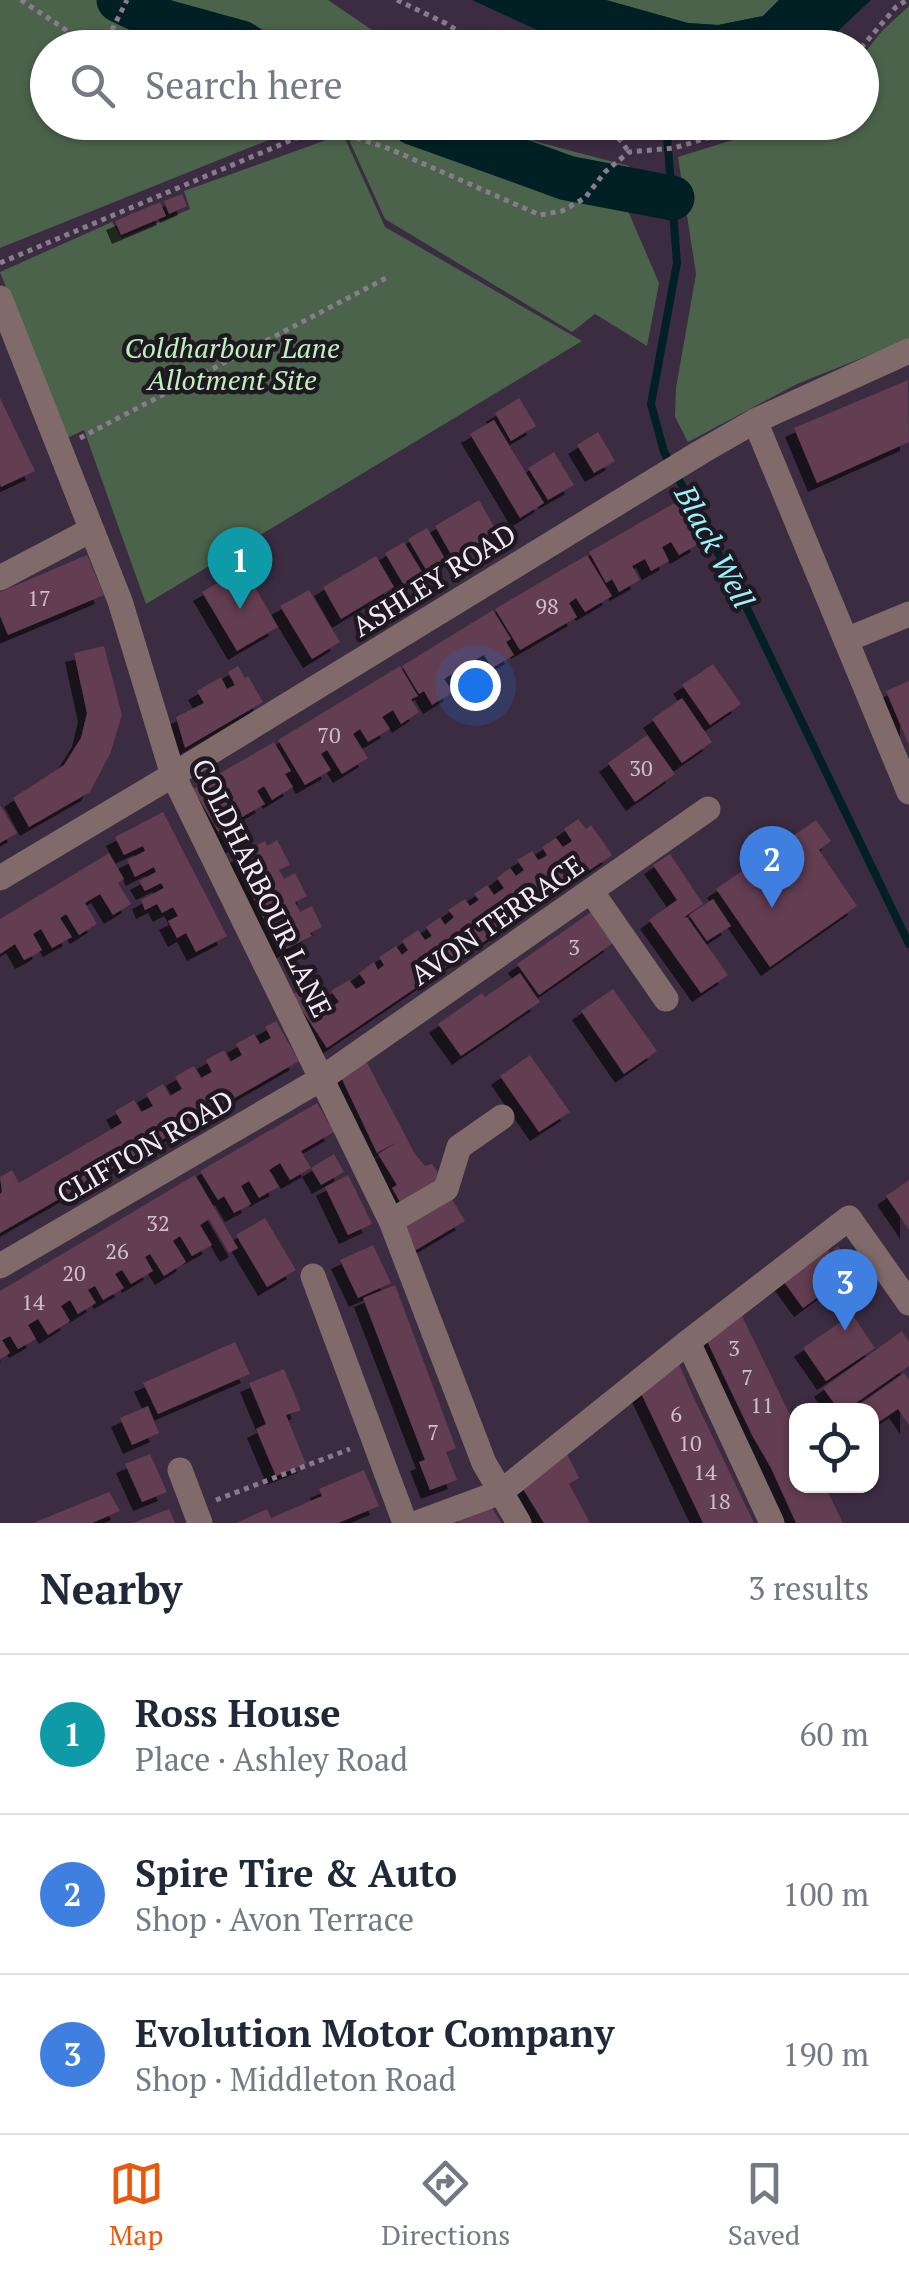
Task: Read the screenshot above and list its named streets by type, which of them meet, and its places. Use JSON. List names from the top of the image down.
{
  "streets": {
    "street": [
      "ASHLEY ROAD",
      "COLDHARBOUR LANE",
      "AVON TERRACE",
      "CLIFTON ROAD"
    ]
  },
  "crossings": [
    ["ASHLEY ROAD", "COLDHARBOUR LANE"],
    ["COLDHARBOUR LANE", "AVON TERRACE"],
    ["COLDHARBOUR LANE", "CLIFTON ROAD"],
    ["AVON TERRACE", "CLIFTON ROAD"]
  ],
  "water": ["Black Well"],
  "parks": ["Coldharbour Lane Allotment Site"],
  "house_numbers": [
    "17",
    "98",
    "70",
    "30",
    "3",
    "32",
    "26",
    "20",
    "14",
    "3",
    "7",
    "11",
    "6",
    "7",
    "10",
    "14",
    "18"
  ],
  "page": {
    "search": "Search here",
    "pins": ["1", "2", "3"],
    "heading": ["Nearby", "3 results"],
    "list": [
      {
        "mark": "1",
        "name": "Ross House",
        "note": "Place · Ashley Road",
        "value": "60 m"
      },
      {
        "mark": "2",
        "name": "Spire Tire & Auto",
        "note": "Shop · Avon Terrace",
        "value": "100 m"
      },
      {
        "mark": "3",
        "name": "Evolution Motor Company",
        "note": "Shop · Middleton Road",
        "value": "190 m"
      }
    ],
    "nav": ["Map", "Directions", "Saved"]
  }
}
